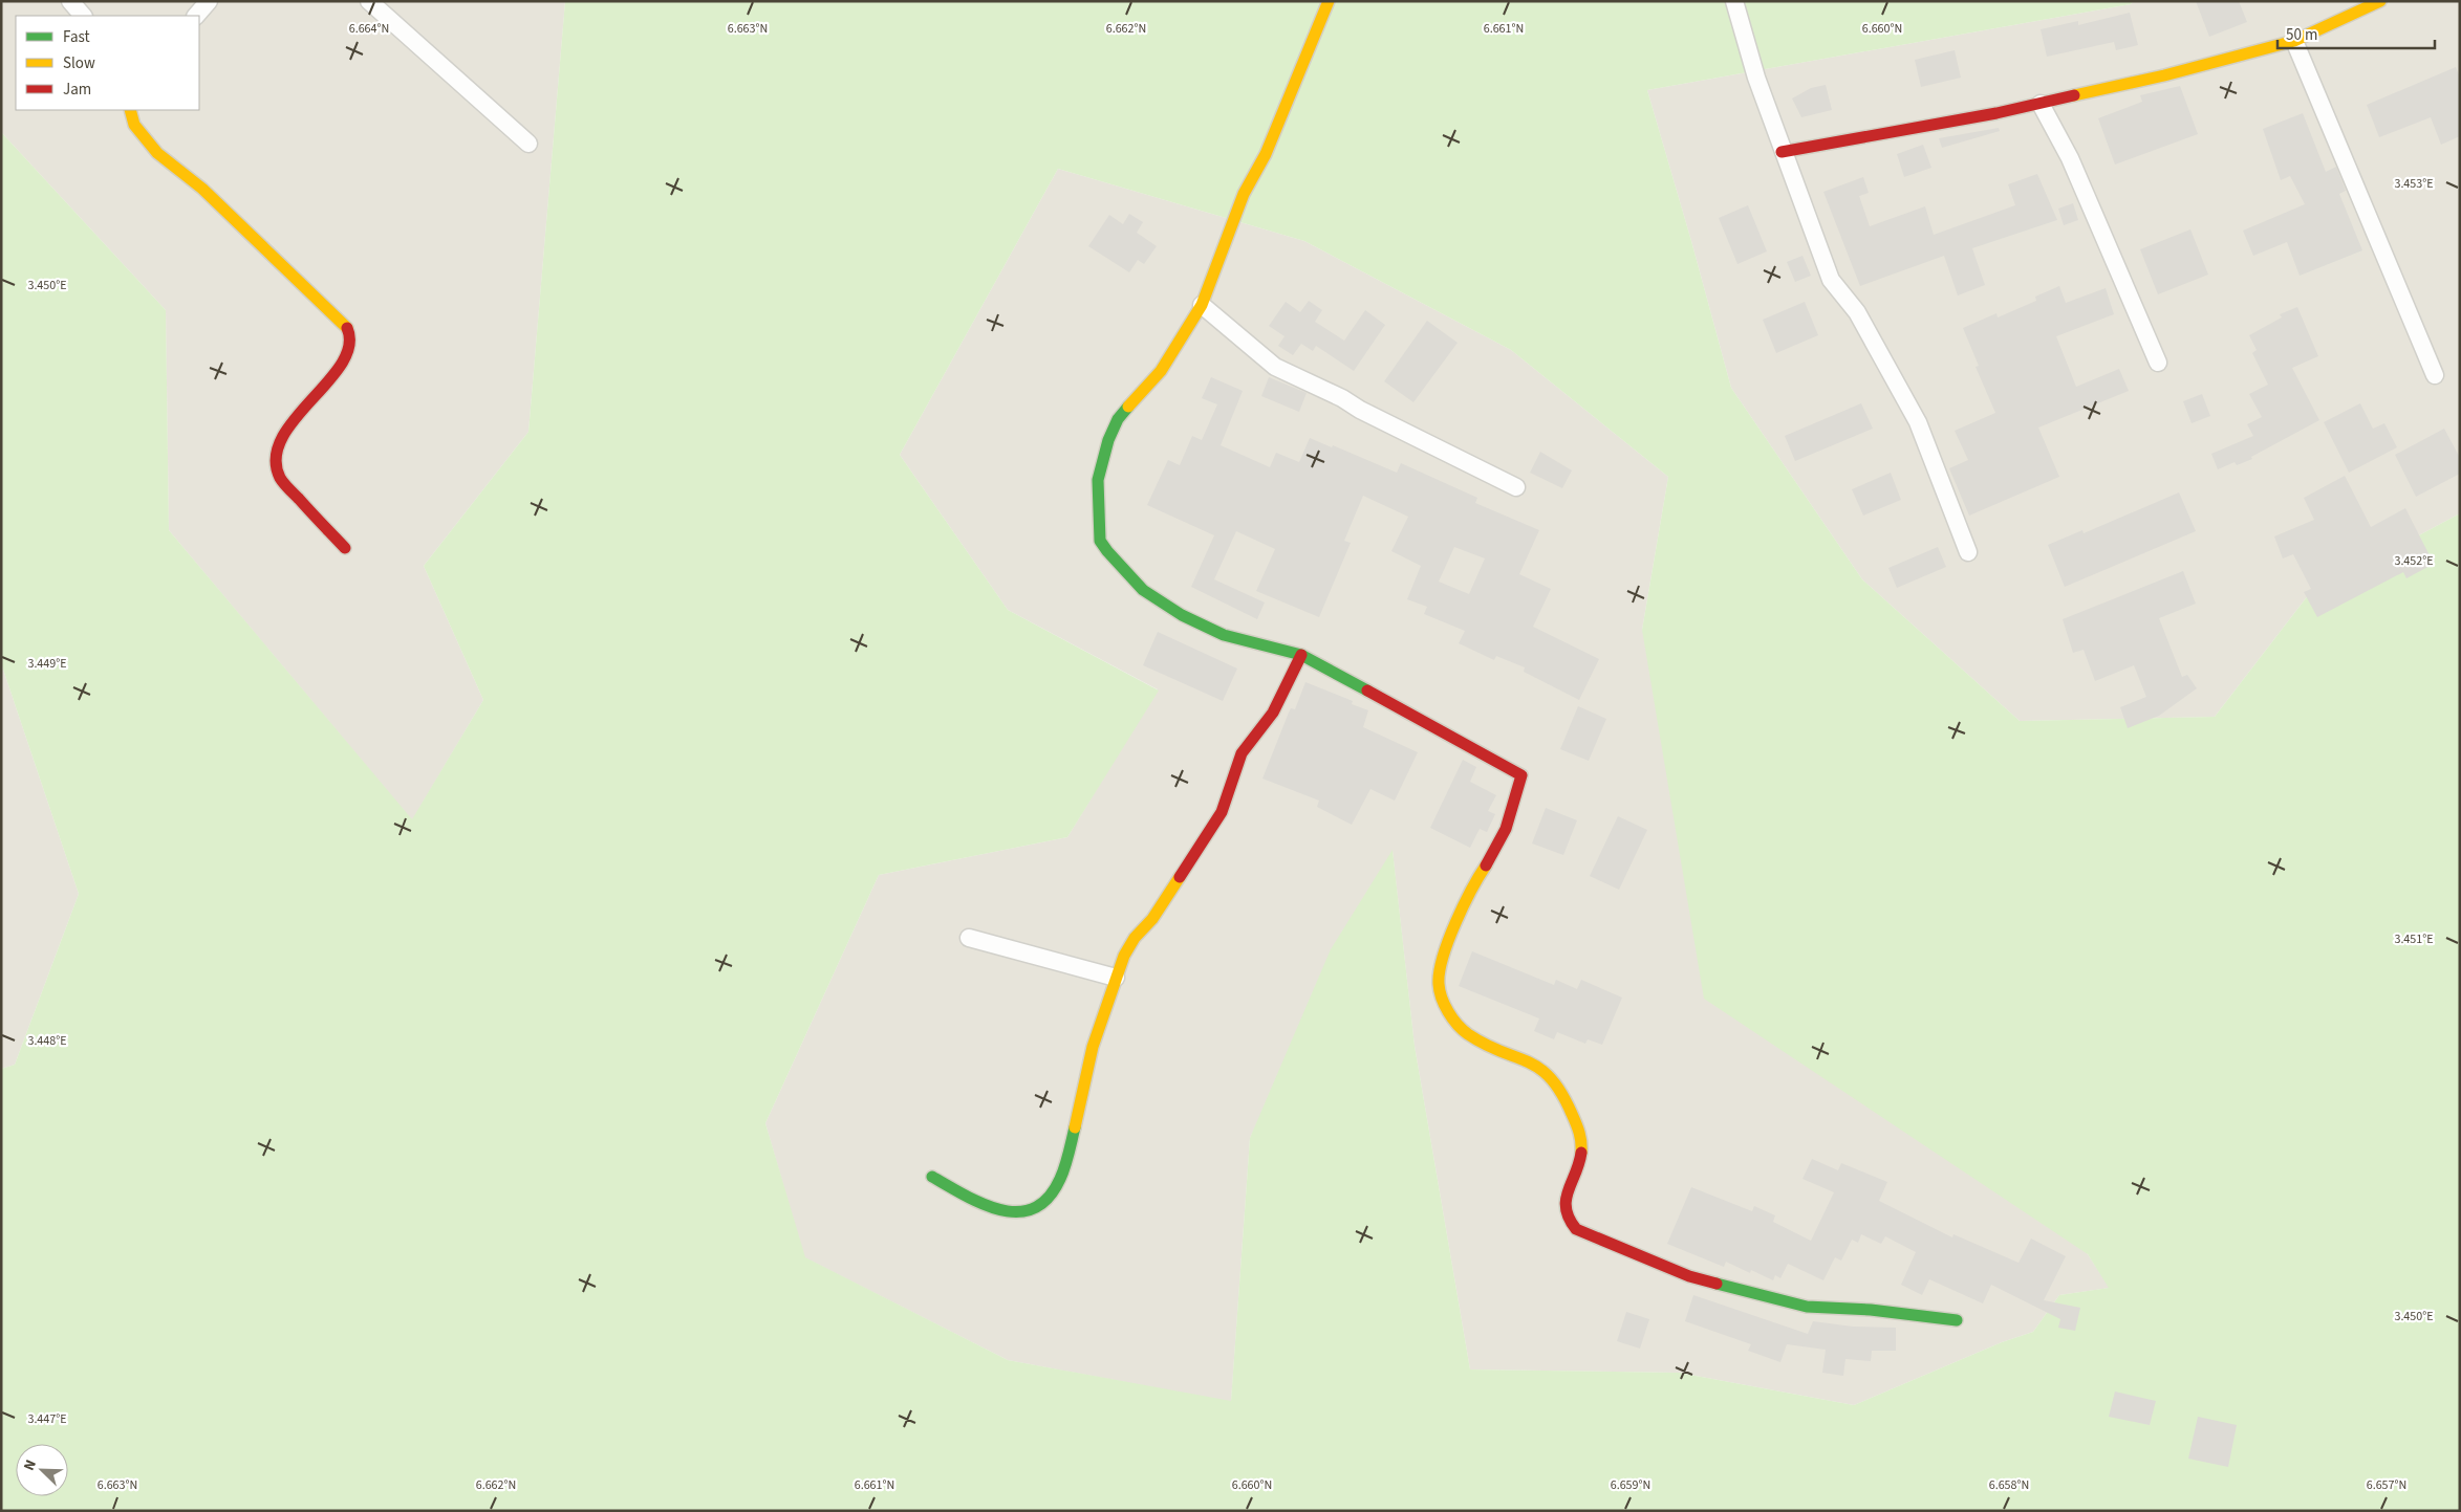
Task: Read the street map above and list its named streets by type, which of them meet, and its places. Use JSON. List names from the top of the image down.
{
  "legend": ["Fast", "Slow", "Jam"],
  "scale_bar": "50 m",
  "north": "top left",
  "coordinates": [
    "6.664°N",
    "6.663°N",
    "6.662°N",
    "6.661°N",
    "6.660°N",
    "3.453°E",
    "3.450°E",
    "3.452°E",
    "3.449°E",
    "3.451°E",
    "3.448°E",
    "3.447°E",
    "6.659°N",
    "6.658°N",
    "6.657°N"
  ]
}
